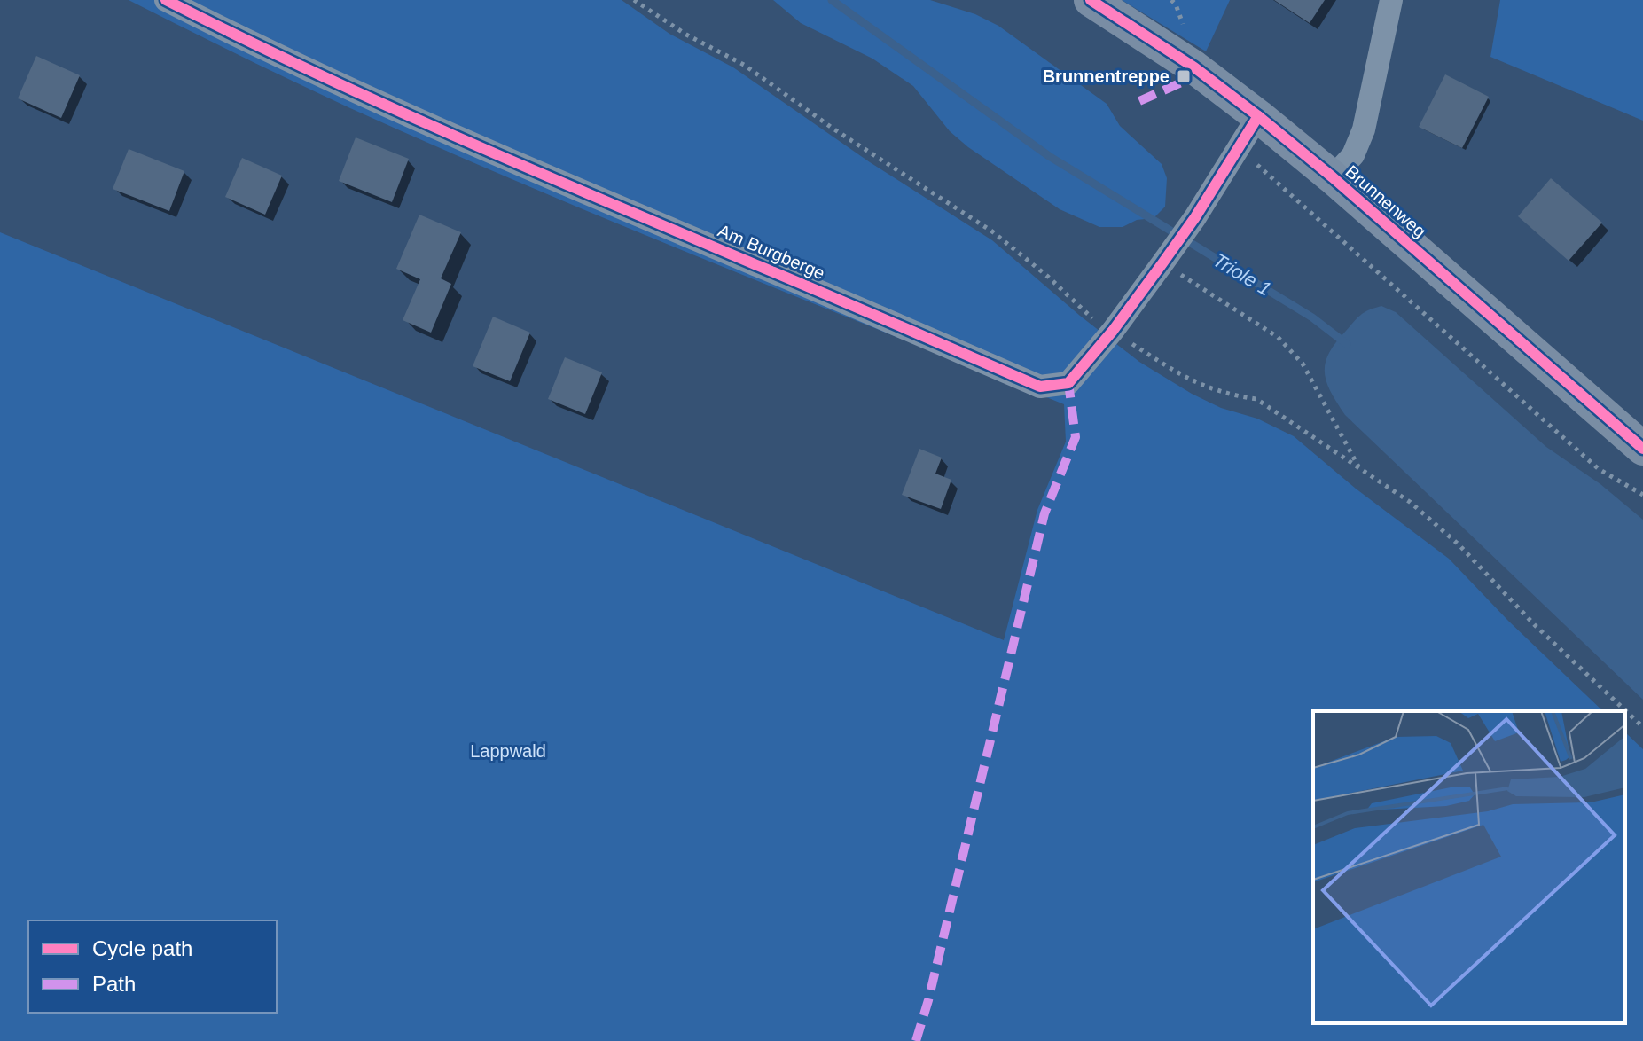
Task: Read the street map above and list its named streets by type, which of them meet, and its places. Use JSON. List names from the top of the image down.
{
  "streets": {
    "main road": ["Brunnenweg"],
    "street": ["Am Burgberge"]
  },
  "crossings": [
    ["Brunnenweg", "Am Burgberge"]
  ],
  "water": ["Triole 1"],
  "parks": ["Lappwald"],
  "places": {
    "transit": ["Brunnentreppe"]
  },
  "legend": ["Cycle path", "Path"]
}
